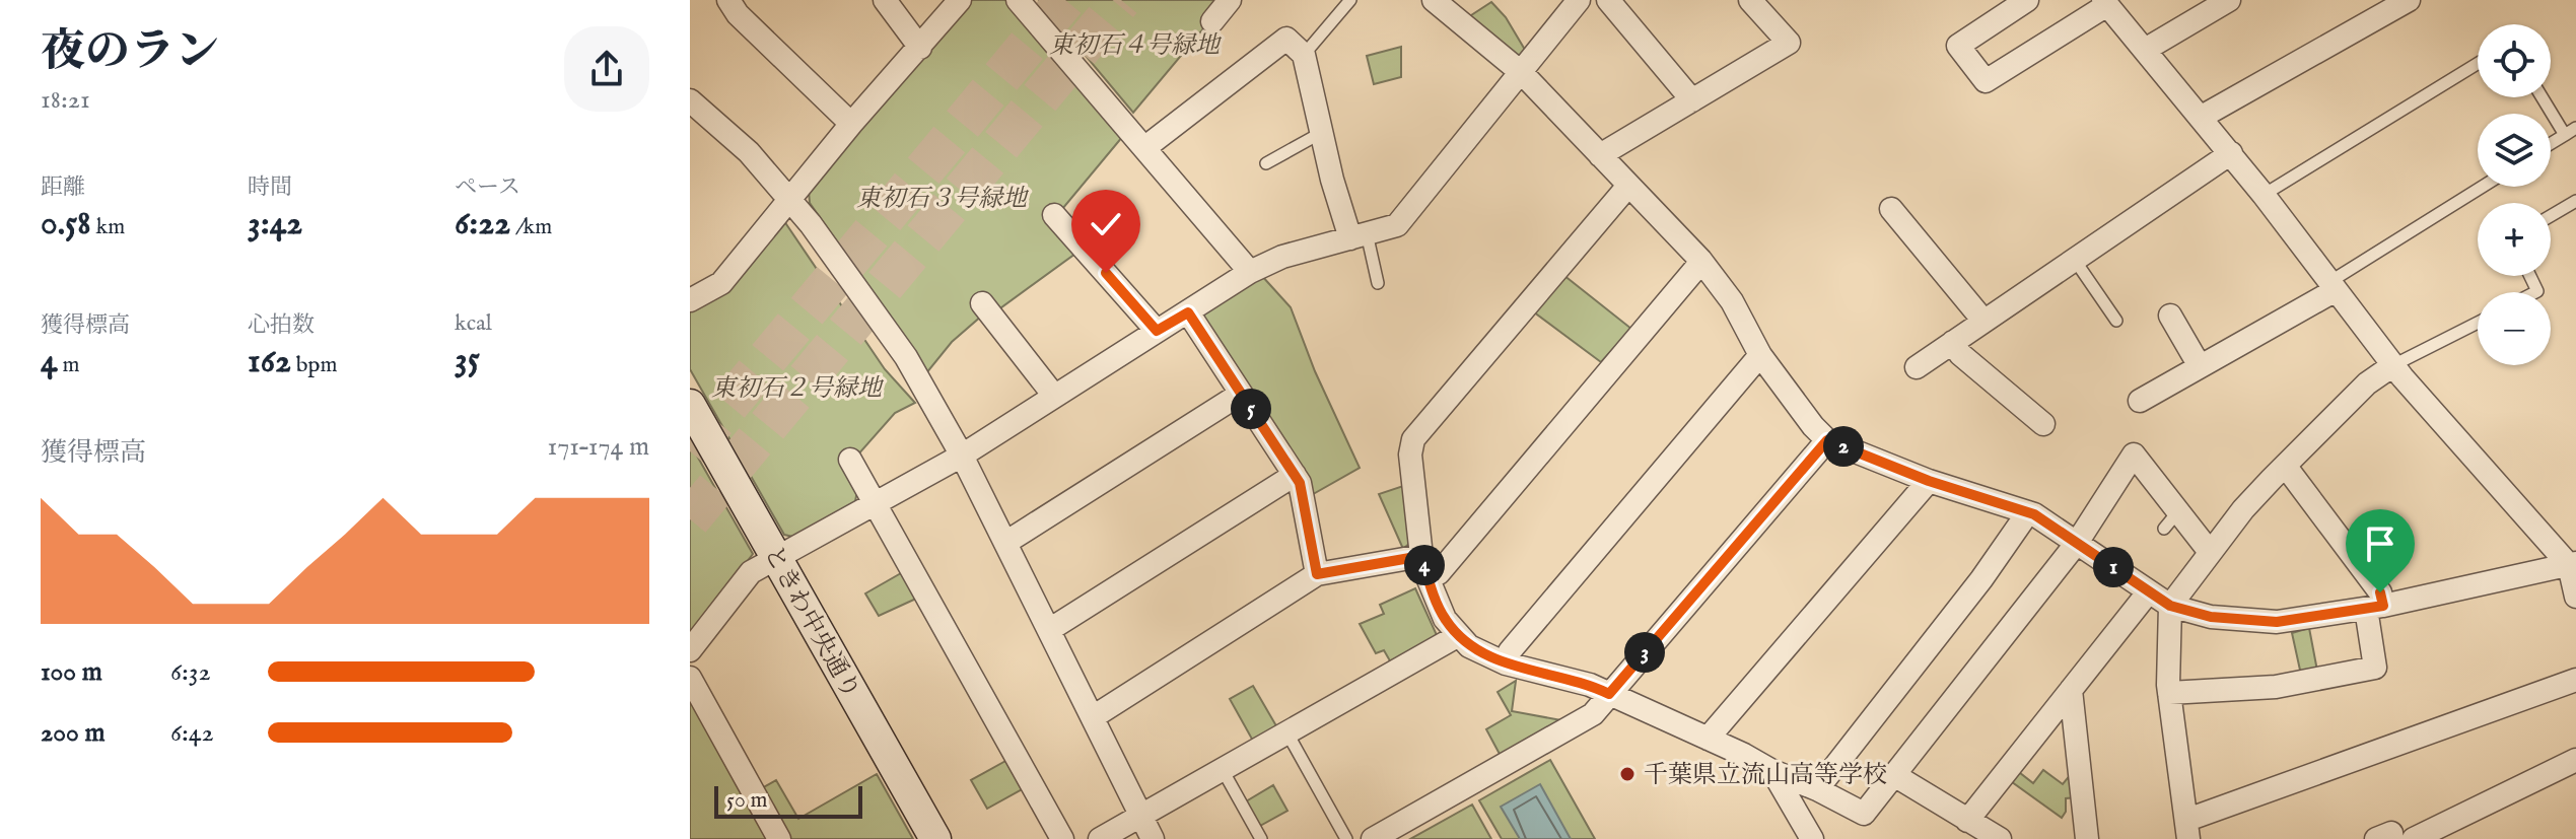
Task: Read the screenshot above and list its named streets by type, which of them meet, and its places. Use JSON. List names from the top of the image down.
{
  "streets": {
    "street": ["ときわ中央通り"]
  },
  "parks": ["東初石４号緑地", "東初石３号緑地", "東初石２号緑地"],
  "places": ["千葉県立流山高等学校"],
  "scale_bar": "50 m",
  "page": {
    "heading": ["夜のラン", "18:21"],
    "map_buttons": ["+", "−"],
    "stats": [
      ["距離", "0.58 km"],
      ["時間", "3:42"],
      ["ペース", "6:22 /km"],
      ["獲得標高", "4 m"],
      ["心拍数", "162 bpm"],
      ["kcal", "35"]
    ],
    "pins": [
      "5",
      "2",
      "4",
      "1",
      "3"
    ],
    "chart": ["獲得標高", "171–174 m"],
    "list": [
      {
        "name": "100 m",
        "note": "6:32"
      },
      {
        "name": "200 m",
        "note": "6:42"
      }
    ],
    "scale": "50 m"
  }
}
